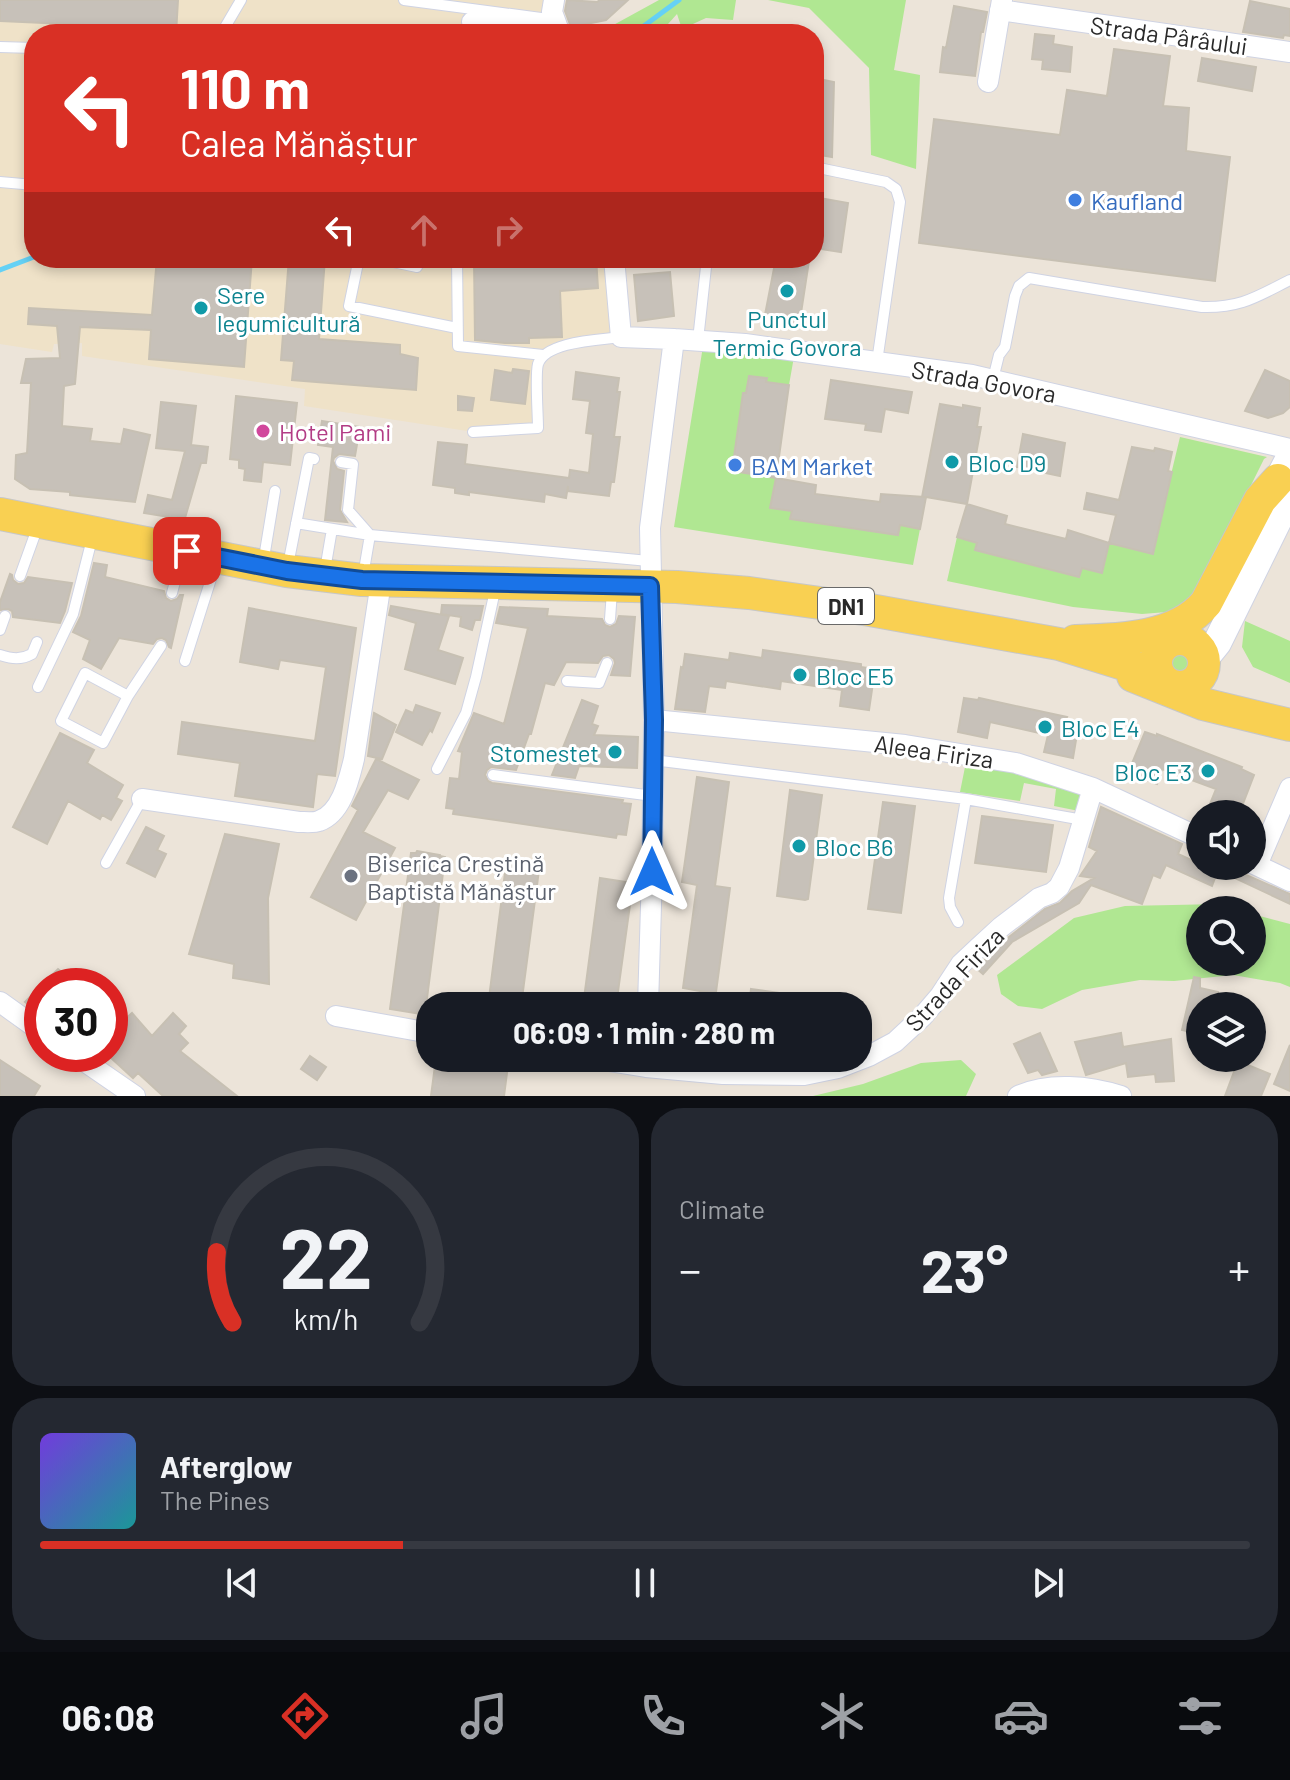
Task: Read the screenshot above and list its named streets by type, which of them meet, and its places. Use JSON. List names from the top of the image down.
{
  "streets": {
    "main road": ["DN1"],
    "street": [
      "Strada Pârâului",
      "Strada Govora",
      "Aleea Firiza",
      "Strada Firiza"
    ]
  },
  "crossings": [
    ["Aleea Firiza", "Strada Firiza"]
  ],
  "places": [
    "Kaufland",
    "Punctul Termic Govora",
    "Sere legumicultură",
    "Hotel Pami",
    "Bloc D9",
    "BAM Market",
    "Bloc E5",
    "Bloc E4",
    "Stomestet",
    "Bloc E3",
    "Bloc B6",
    "Biserica Creștină Baptistă Mănăștur"
  ],
  "page": {
    "turn": ["110 m", "Calea Mănăștur"],
    "limit": "30",
    "trip": "06:09 · 1 min · 280 m",
    "tile": "Climate",
    "heat": ["−", "23°", "+"],
    "song": ["Afterglow", "The Pines"],
    "tabs": "06:08",
    "gauge": ["22", "km/h"]
  }
}
